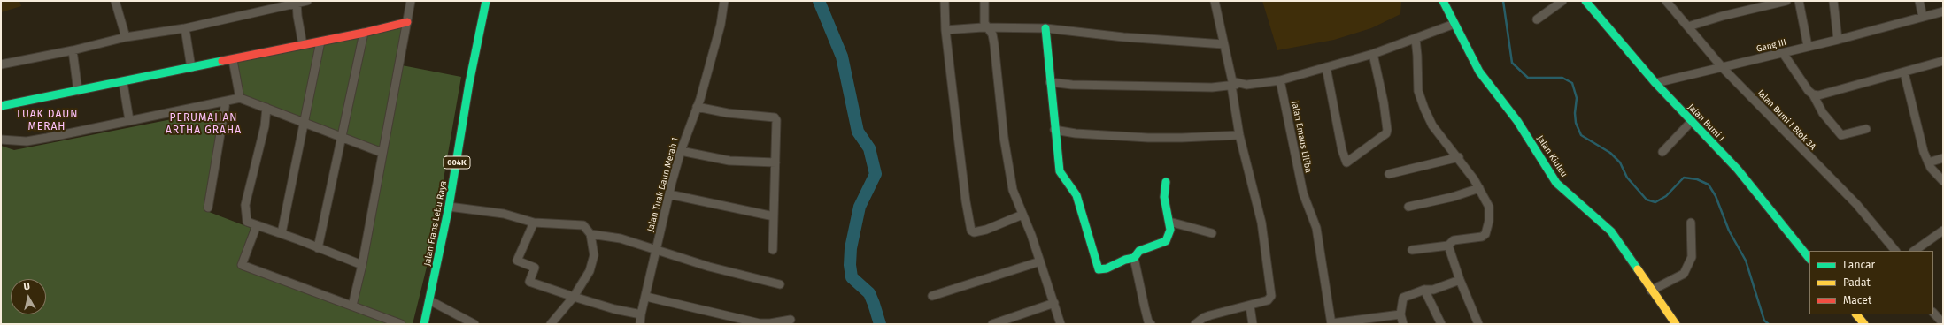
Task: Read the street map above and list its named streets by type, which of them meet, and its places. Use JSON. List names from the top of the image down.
{
  "streets": {
    "street": [
      "Gang III",
      "Jalan Bumi I Blok 3A",
      "Jalan Bumi I",
      "Jalan Emaus Liliba",
      "Jalan Kiuleu",
      "004K",
      "Jalan Tuak Daun Merah 1",
      "Jalan Frans Lebu Raya"
    ]
  },
  "crossings": [
    ["Gang III", "Jalan Bumi I Blok 3A"],
    ["Gang III", "Jalan Bumi I"]
  ],
  "districts": ["TUAK DAUN MERAH", "PERUMAHAN ARTHA GRAHA"],
  "legend": ["Lancar", "Padat", "Macet"],
  "north": "top"
}
